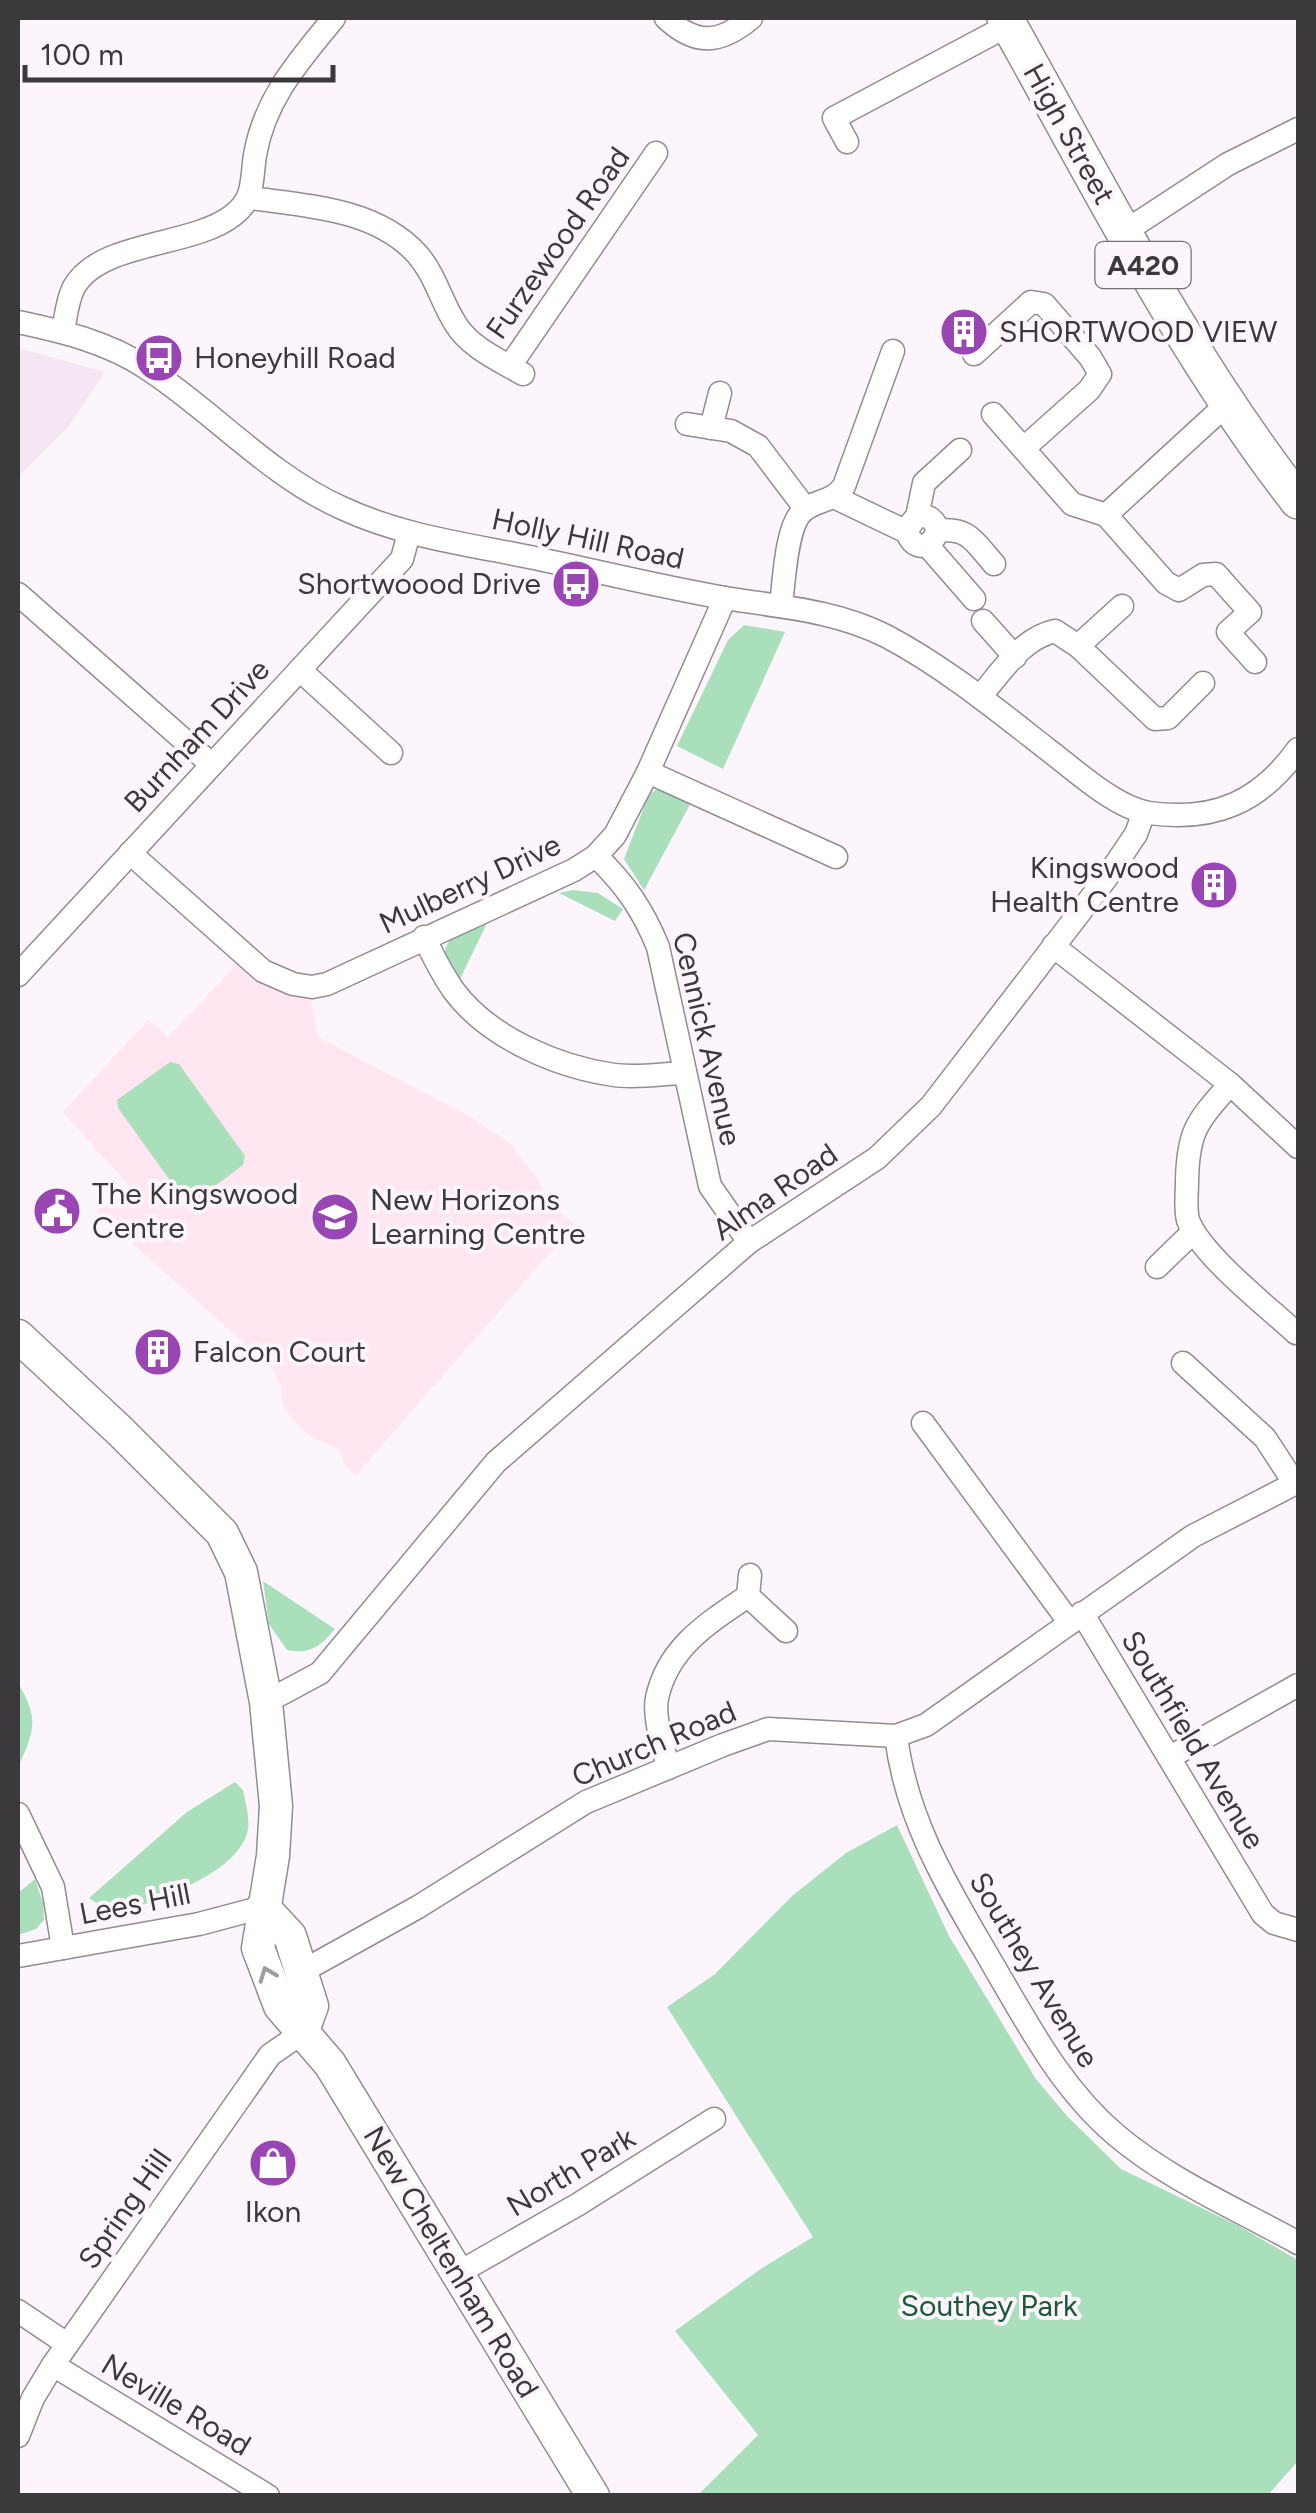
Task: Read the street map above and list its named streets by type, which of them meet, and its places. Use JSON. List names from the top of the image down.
{
  "streets": {
    "main road": ["High Street", "A420"],
    "street": [
      "Furzewood Road",
      "Holly Hill Road",
      "Burnham Drive",
      "Mulberry Drive",
      "Cennick Avenue",
      "Alma Road",
      "Southfield Avenue",
      "Church Road",
      "Lees Hill",
      "Southey Avenue",
      "North Park",
      "Spring Hill",
      "New Cheltenham Road",
      "Neville Road"
    ]
  },
  "crossings": [
    ["Holly Hill Road", "Burnham Drive"],
    ["Holly Hill Road", "Mulberry Drive"],
    ["Holly Hill Road", "Alma Road"],
    ["Burnham Drive", "Mulberry Drive"],
    ["Mulberry Drive", "Cennick Avenue"],
    ["Cennick Avenue", "Alma Road"],
    ["Alma Road", "New Cheltenham Road"],
    ["Southfield Avenue", "Church Road"],
    ["Church Road", "Southey Avenue"],
    ["Lees Hill", "New Cheltenham Road"],
    ["North Park", "New Cheltenham Road"],
    ["Spring Hill", "New Cheltenham Road"],
    ["Spring Hill", "Neville Road"]
  ],
  "parks": ["Southey Park"],
  "places": {
    "building": ["SHORTWOOD VIEW", "Kingswood Health Centre", "Falcon Court"],
    "bus stop": ["Honeyhill Road", "Shortwoood Drive"],
    "public building": ["The Kingswood Centre"],
    "school or university": ["New Horizons Learning Centre"],
    "shop": ["Ikon"]
  },
  "scale_bar": "100 m"
}
